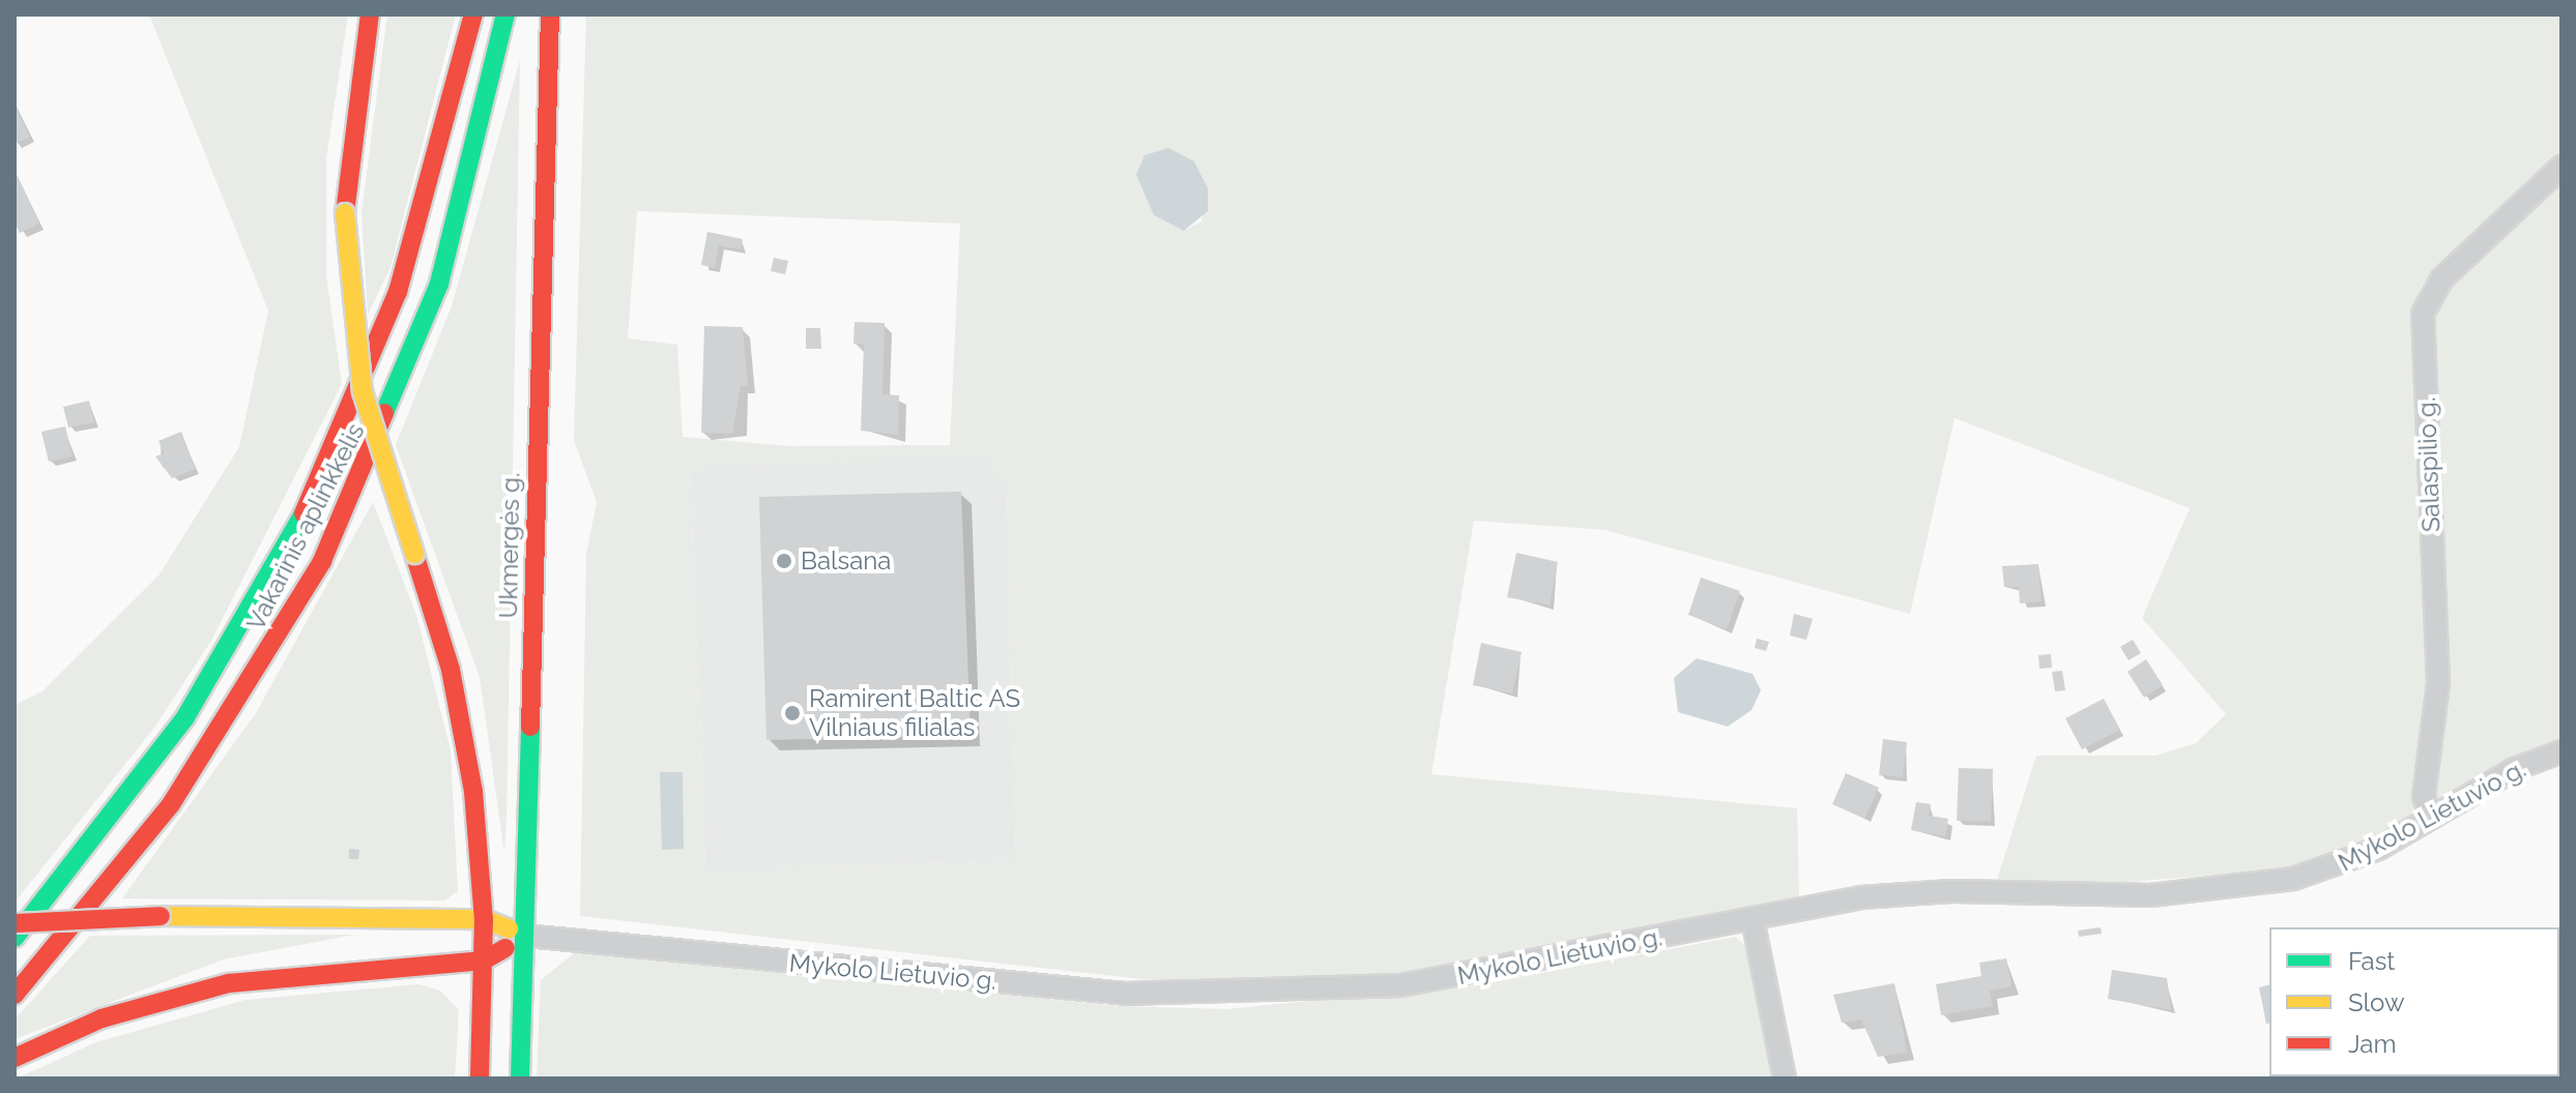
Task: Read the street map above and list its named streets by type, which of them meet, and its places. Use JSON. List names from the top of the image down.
{
  "streets": {
    "highway": ["Vakarinis aplinkkelis", "Ukmergės g."],
    "street": ["Salaspilio g.", "Mykolo Lietuvio g."]
  },
  "crossings": [
    ["Salaspilio g.", "Mykolo Lietuvio g."],
    ["Ukmergės g.", "Mykolo Lietuvio g."]
  ],
  "places": ["Balsana", "Ramirent Baltic AS Vilniaus filialas"],
  "legend": ["Fast", "Slow", "Jam"]
}
